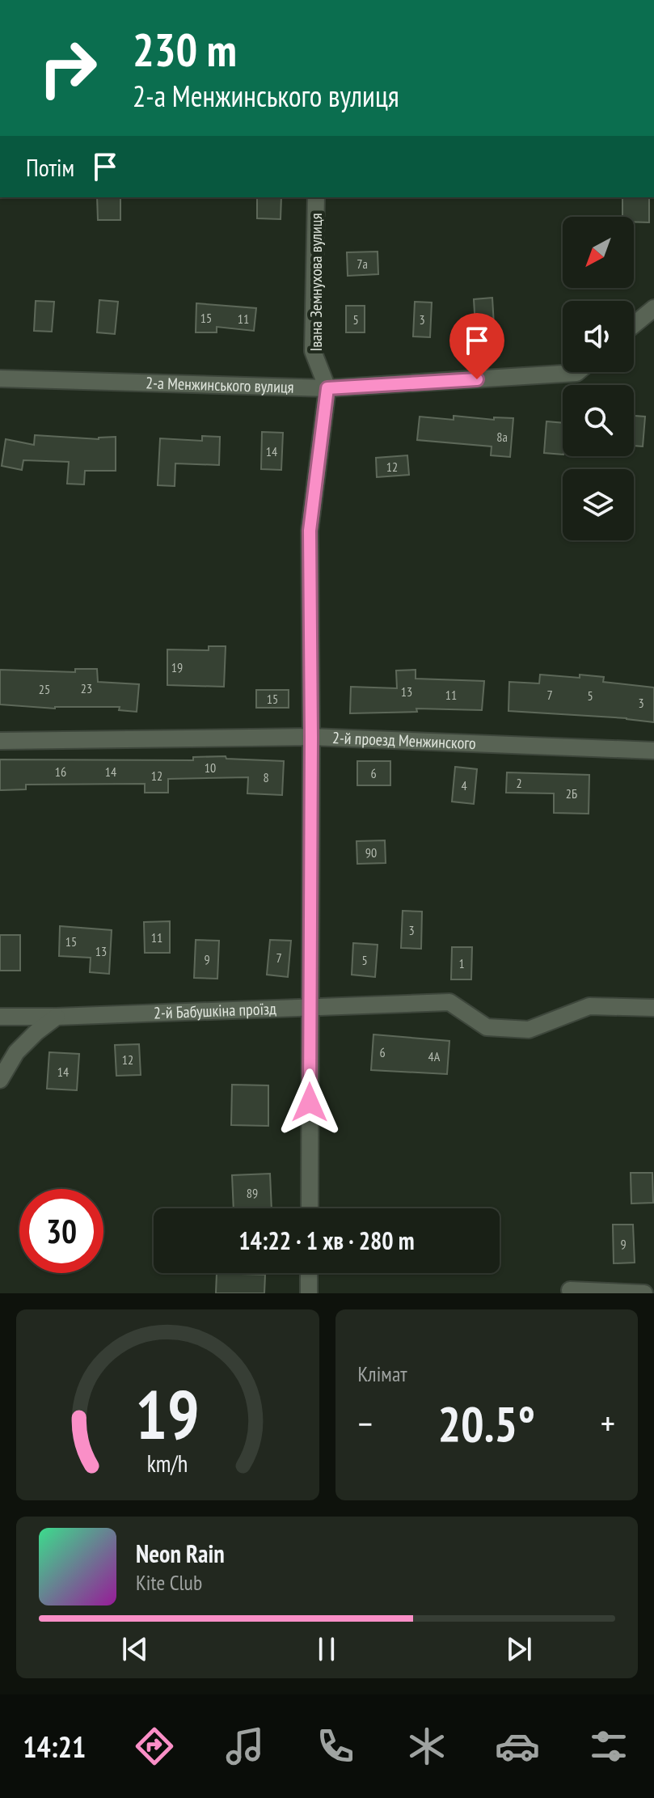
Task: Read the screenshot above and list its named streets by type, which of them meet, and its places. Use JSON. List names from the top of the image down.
{
  "streets": {
    "street": [
      "Івана Земнухова вулиця",
      "2-а Менжинського вулиця",
      "2-й проезд Менжинского",
      "2-й Бабушкіна проїзд"
    ]
  },
  "crossings": [
    ["Івана Земнухова вулиця", "2-а Менжинського вулиця"],
    ["Івана Земнухова вулиця", "2-й проезд Менжинского"],
    ["Івана Земнухова вулиця", "2-й Бабушкіна проїзд"]
  ],
  "house_numbers": [
    "7а",
    "15",
    "11",
    "5",
    "3",
    "8а",
    "14",
    "12",
    "19",
    "23",
    "25",
    "13",
    "11",
    "7",
    "5",
    "15",
    "3",
    "10",
    "16",
    "14",
    "6",
    "12",
    "8",
    "2",
    "4",
    "2Б",
    "90",
    "3",
    "11",
    "15",
    "13",
    "7",
    "9",
    "5",
    "1",
    "6",
    "4А",
    "12",
    "14",
    "89",
    "9"
  ],
  "north": "bottom left",
  "page": {
    "turn": ["230 m", "2-а Менжинського вулиця"],
    "then": "Потім",
    "limit": "30",
    "trip": "14:22 · 1 хв · 280 m",
    "tile": "Клімат",
    "heat": ["−", "20.5°", "+"],
    "song": ["Neon Rain", "Kite Club"],
    "tabs": "14:21",
    "gauge": ["19", "km/h"]
  }
}
